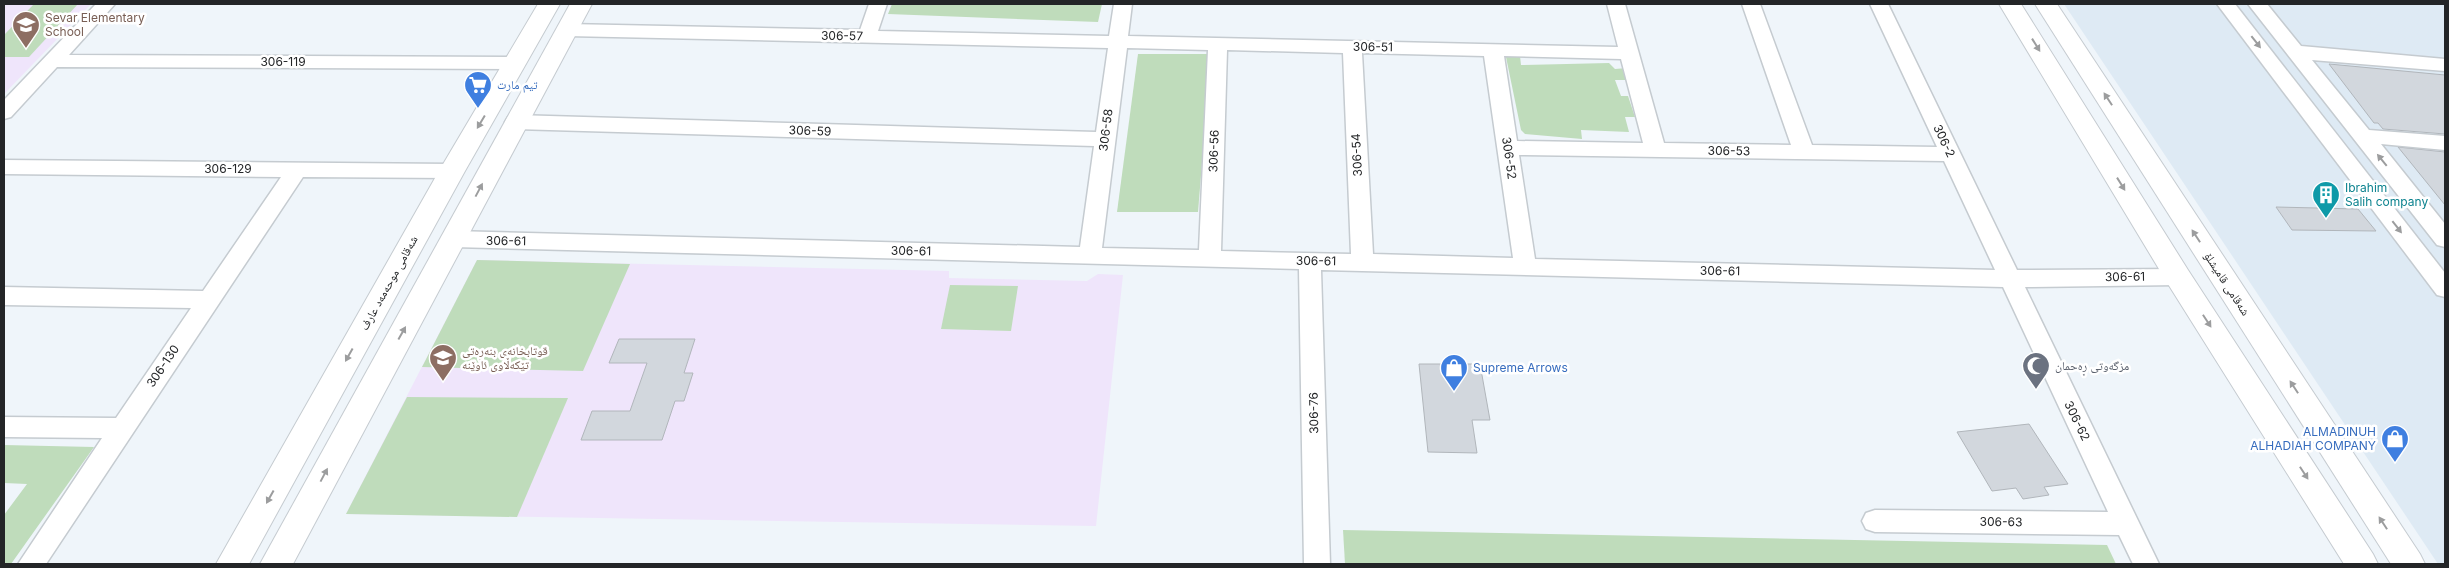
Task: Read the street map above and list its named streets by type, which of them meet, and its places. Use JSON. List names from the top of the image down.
{
  "streets": {
    "street": [
      "306-57",
      "306-51",
      "306-119",
      "306-58",
      "306-59",
      "306-2",
      "306-56",
      "306-53",
      "306-54",
      "306-52",
      "306-129",
      "306-61",
      "شەقامی موحەمەد عارف",
      "شەقامی قامیشلۆ",
      "306-130",
      "306-76",
      "306-62",
      "306-63"
    ]
  },
  "crossings": [
    ["306-57", "306-51"],
    ["306-57", "306-58"],
    ["306-51", "306-58"],
    ["306-51", "306-56"],
    ["306-51", "306-54"],
    ["306-51", "306-52"],
    ["306-119", "شەقامی موحەمەد عارف"],
    ["306-58", "306-59"],
    ["306-58", "306-61"],
    ["306-2", "306-53"],
    ["306-2", "306-61"],
    ["306-2", "306-62"],
    ["306-56", "306-61"],
    ["306-53", "306-52"],
    ["306-54", "306-61"],
    ["306-52", "306-61"],
    ["306-129", "شەقامی موحەمەد عارف"],
    ["306-129", "306-130"],
    ["306-61", "306-76"],
    ["306-61", "306-62"],
    ["306-62", "306-63"]
  ],
  "places": {
    "school or university": ["Sevar Elementary School", "قوتابخانەی بنەڕەتی تێکەڵاوی ئاوێنە"],
    "supermarket": ["تيم مارت"],
    "building": ["Ibrahim Salih company"],
    "mosque": ["مزگەوتی ڕەحمان"],
    "shop": ["Supreme Arrows", "ALMADINUH ALHADIAH COMPANY"]
  }
}
